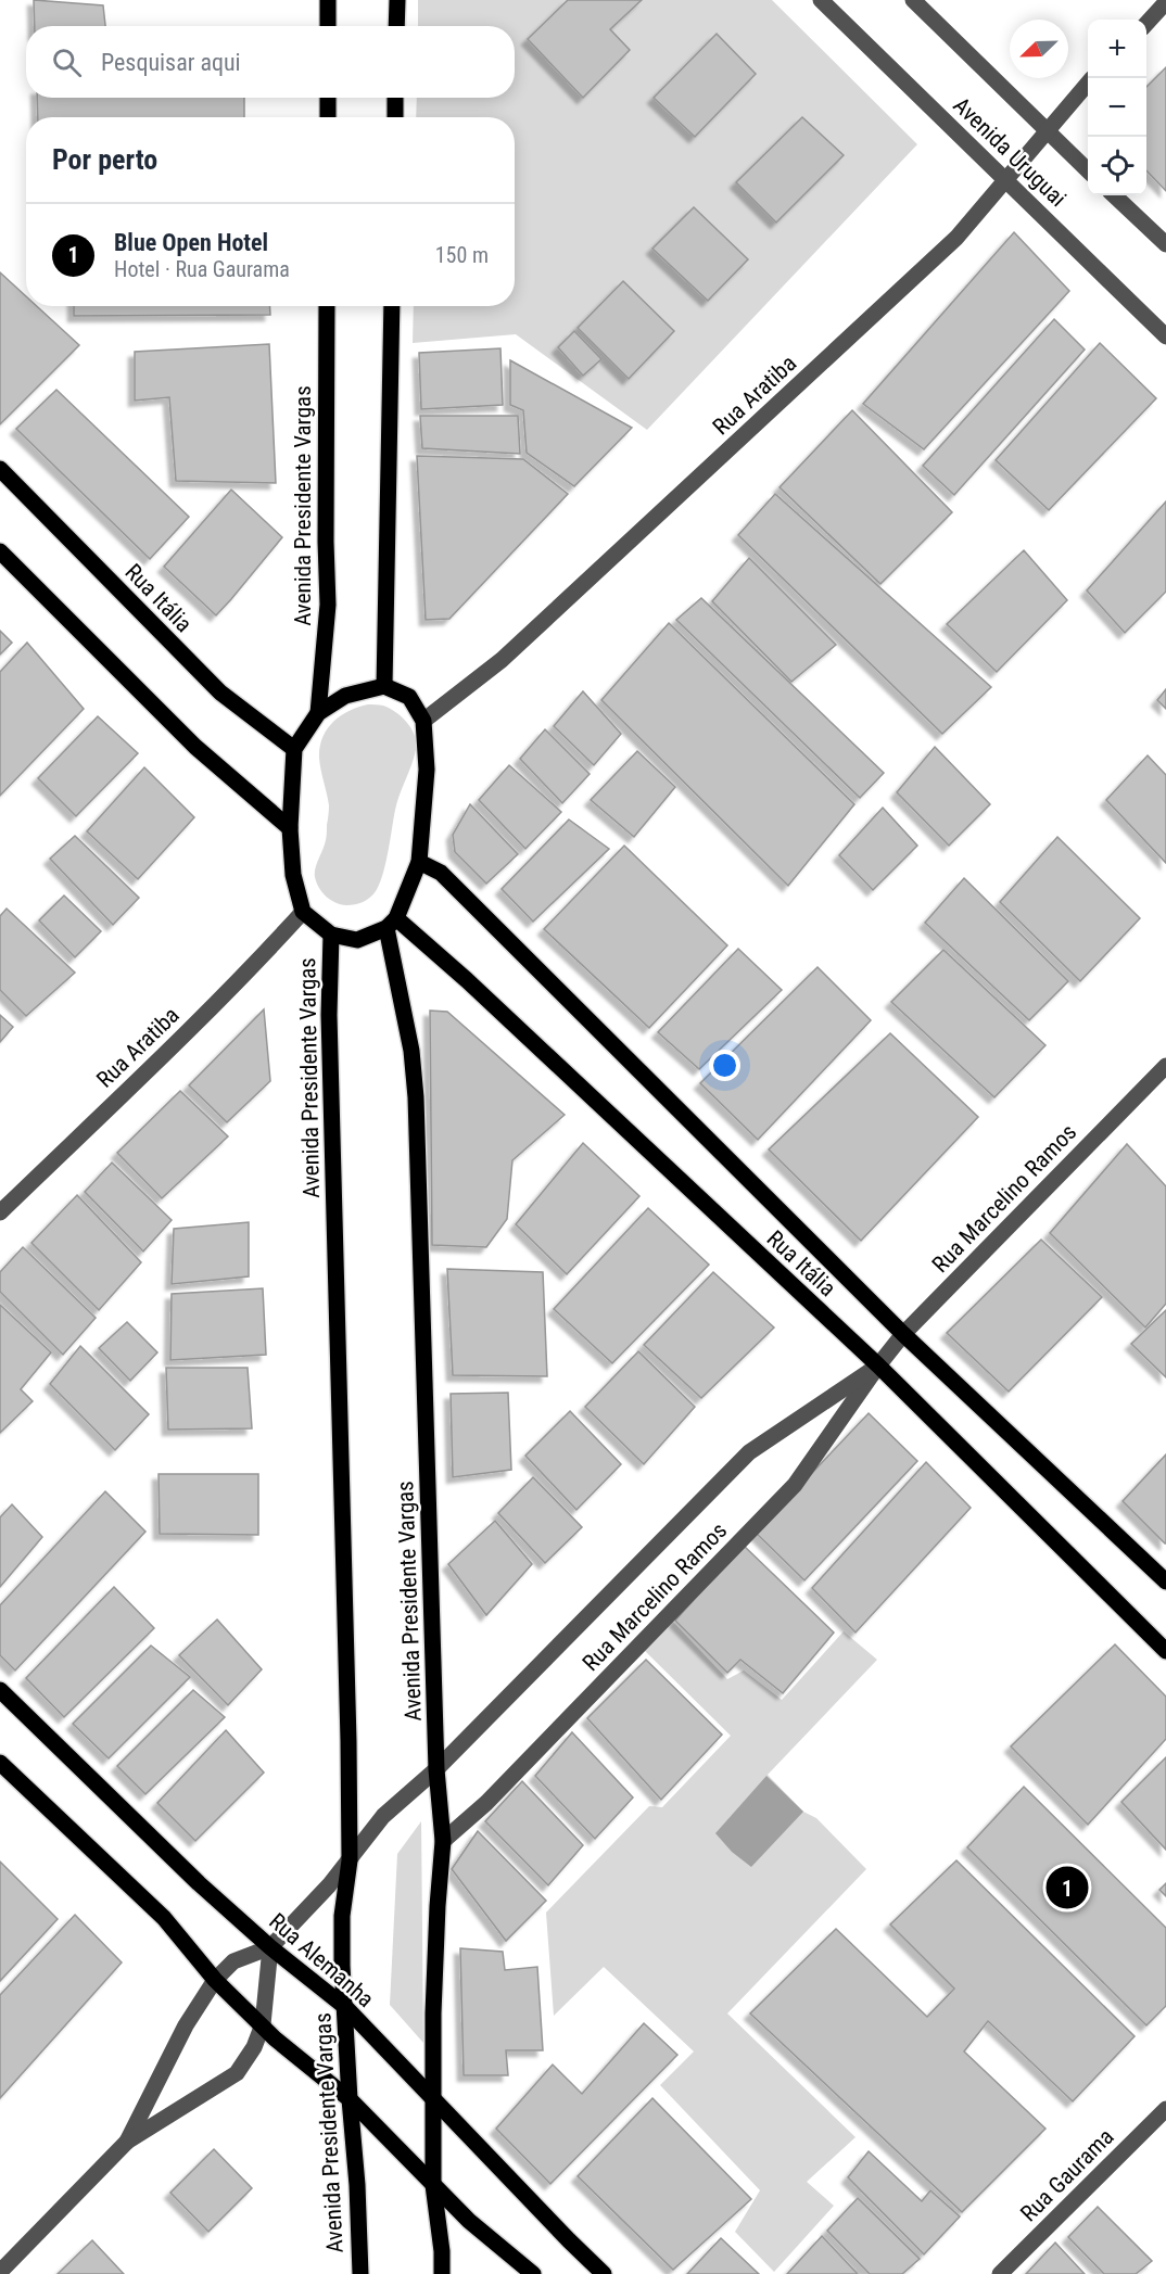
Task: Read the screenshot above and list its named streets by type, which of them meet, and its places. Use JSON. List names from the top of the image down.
{
  "streets": {
    "main road": ["Avenida Presidente Vargas", "Rua Itália", "Rua Alemanha"],
    "street": [
      "Avenida Uruguai",
      "Rua Aratiba",
      "Rua Marcelino Ramos",
      "Rua Gaurama"
    ]
  },
  "crossings": [
    ["Avenida Uruguai", "Rua Aratiba"],
    ["Rua Aratiba", "Avenida Presidente Vargas"],
    ["Avenida Presidente Vargas", "Rua Itália"],
    ["Avenida Presidente Vargas", "Rua Marcelino Ramos"],
    ["Avenida Presidente Vargas", "Rua Alemanha"],
    ["Rua Itália", "Rua Marcelino Ramos"],
    ["Rua Marcelino Ramos", "Rua Alemanha"]
  ],
  "north": "bottom left",
  "page": {
    "map_buttons": ["+", "−"],
    "search": "Pesquisar aqui",
    "heading": "Por perto",
    "list": [
      {
        "mark": "1",
        "name": "Blue Open Hotel",
        "note": "Hotel · Rua Gaurama",
        "value": "150 m"
      }
    ],
    "pins": "1"
  }
}
